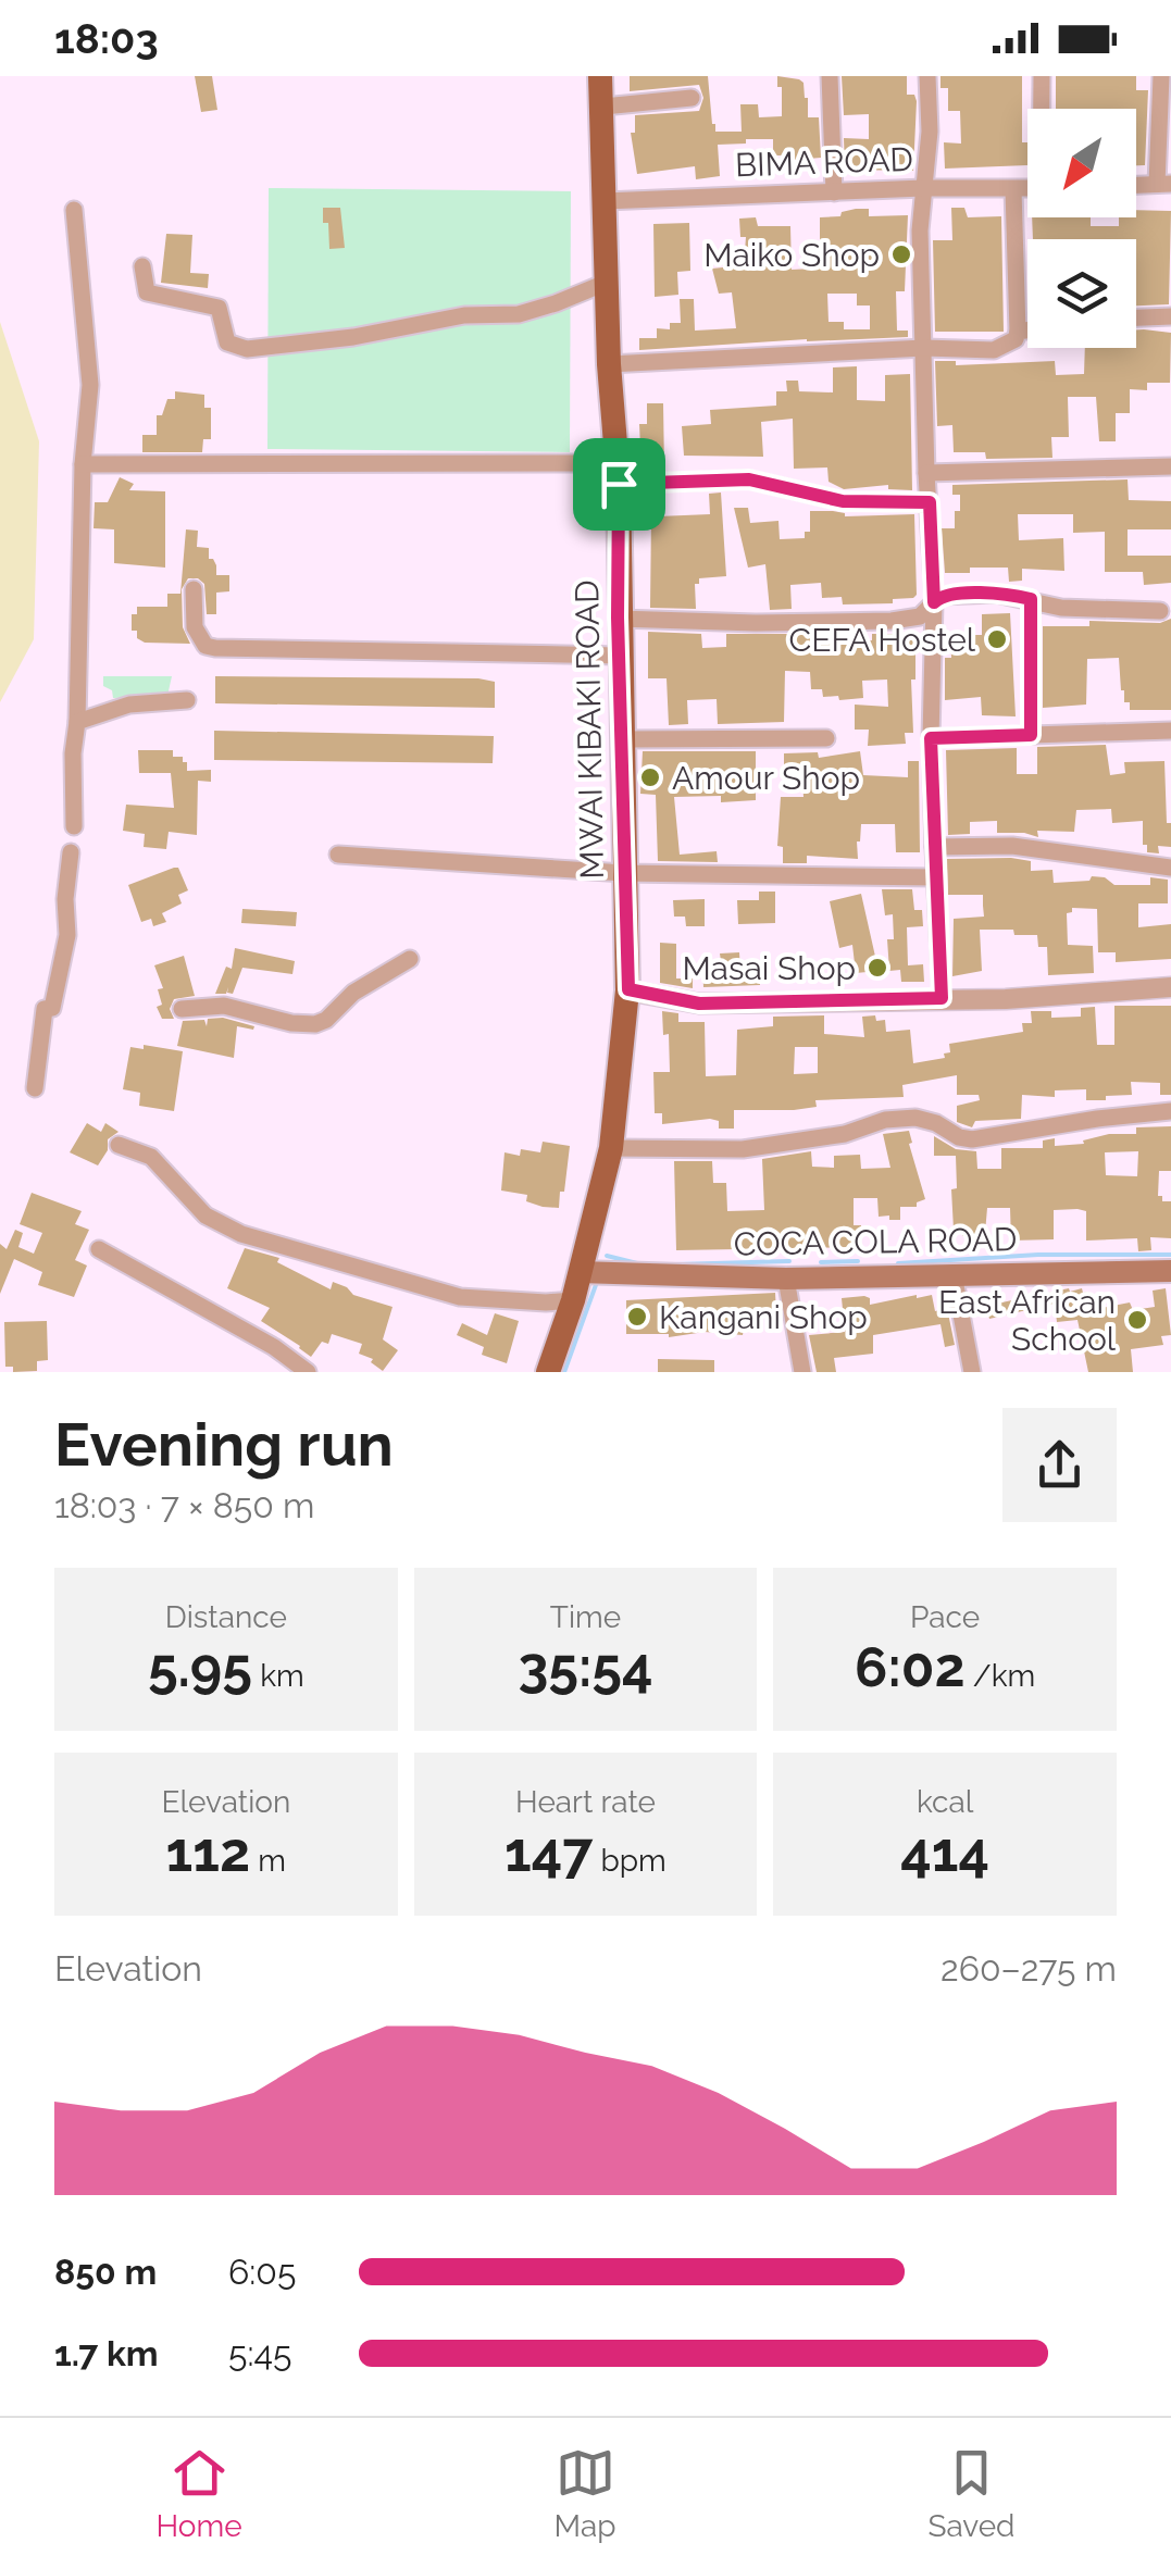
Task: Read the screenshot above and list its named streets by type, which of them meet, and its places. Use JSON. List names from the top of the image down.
{
  "streets": {
    "main road": ["MWAI KIBAKI ROAD", "COCA COLA ROAD"],
    "street": ["BIMA ROAD"]
  },
  "crossings": [
    ["BIMA ROAD", "MWAI KIBAKI ROAD"],
    ["MWAI KIBAKI ROAD", "COCA COLA ROAD"]
  ],
  "places": [
    "Maiko Shop",
    "CEFA Hostel",
    "Amour Shop",
    "Masai Shop",
    "Kangani Shop",
    "East African School"
  ],
  "north": "bottom left",
  "page": {
    "status": "18:03",
    "heading": ["Evening run", "18:03 · 7 × 850 m"],
    "stats": [
      ["Distance", "5.95 km"],
      ["Time", "35:54"],
      ["Pace", "6:02 /km"],
      ["Elevation", "112 m"],
      ["Heart rate", "147 bpm"],
      ["kcal", "414"]
    ],
    "chart": ["Elevation", "260–275 m"],
    "list": [
      {
        "name": "850 m",
        "note": "6:05"
      },
      {
        "name": "1.7 km",
        "note": "5:45"
      }
    ],
    "tabs": ["Home", "Map", "Saved"]
  }
}
